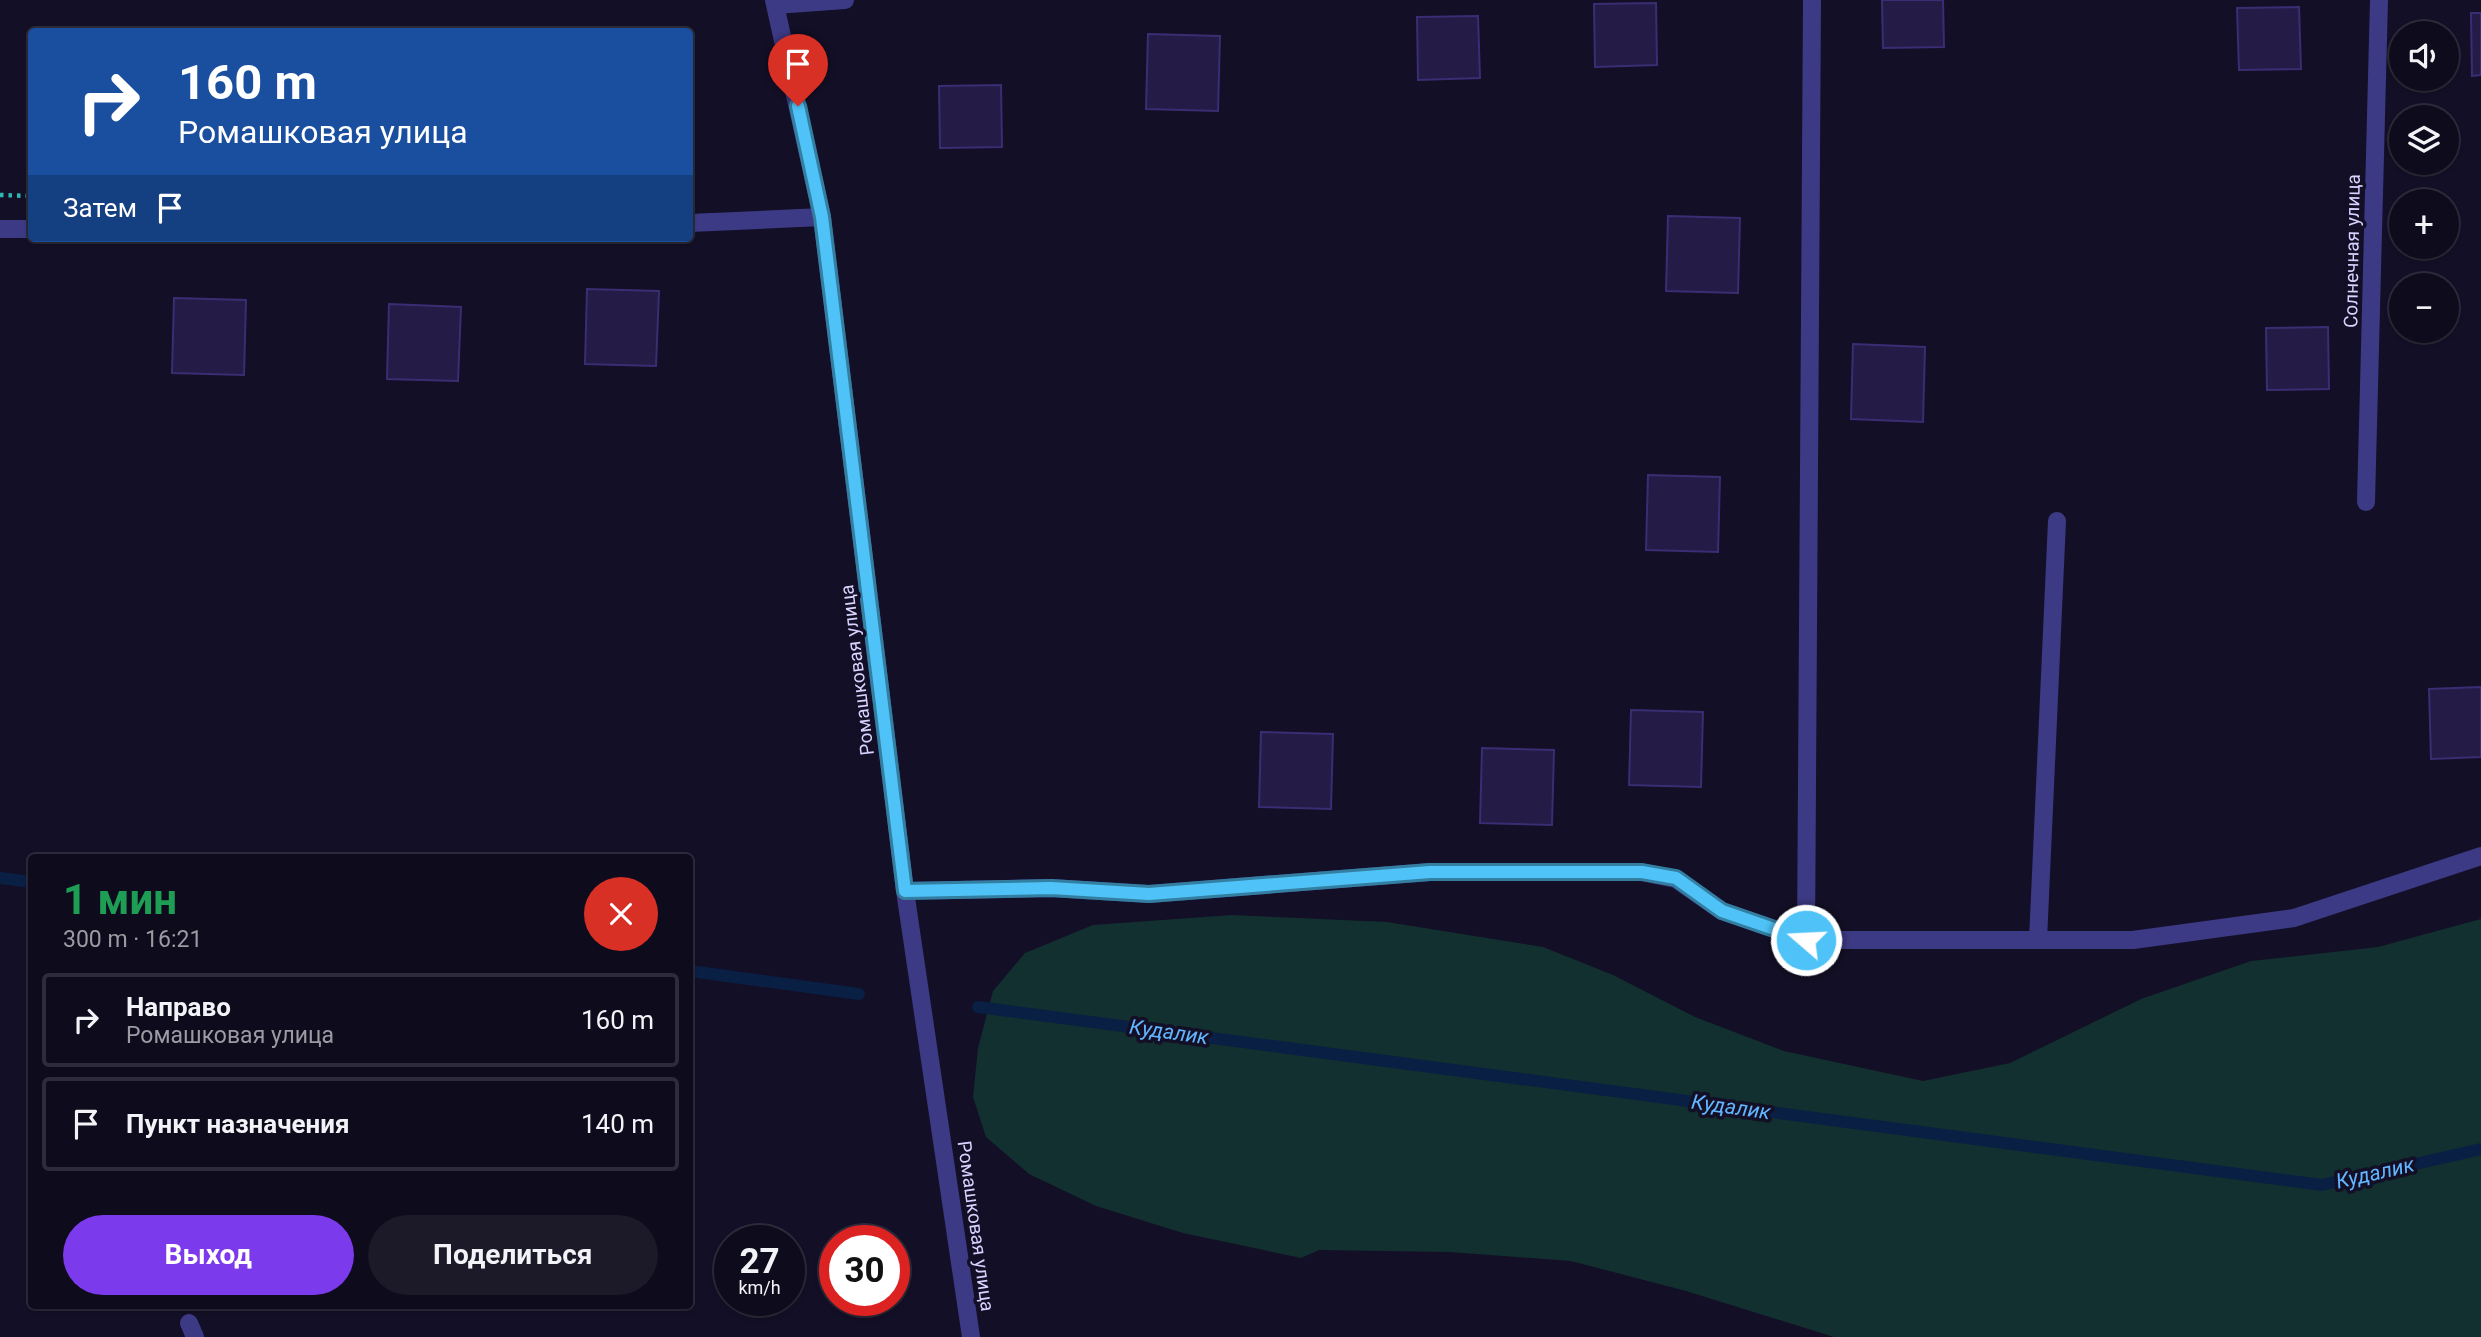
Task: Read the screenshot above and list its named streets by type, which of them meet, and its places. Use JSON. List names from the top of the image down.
{
  "streets": {
    "street": ["Солнечная улица", "Ромашковая улица"]
  },
  "water": ["Кудалик"],
  "page": {
    "map_buttons": ["+", "−"],
    "turn": ["160 m", "Ромашковая улица"],
    "then": "Затем",
    "heading": ["1 мин", "300 m · 16:21"],
    "list": [
      {
        "name": "Направо",
        "note": "Ромашковая улица",
        "value": "160 m"
      },
      {
        "name": "Пункт назначения",
        "value": "140 m"
      }
    ],
    "buttons": ["Выход", "Поделиться"],
    "speed": "27 km/h",
    "limit": "30"
  }
}
